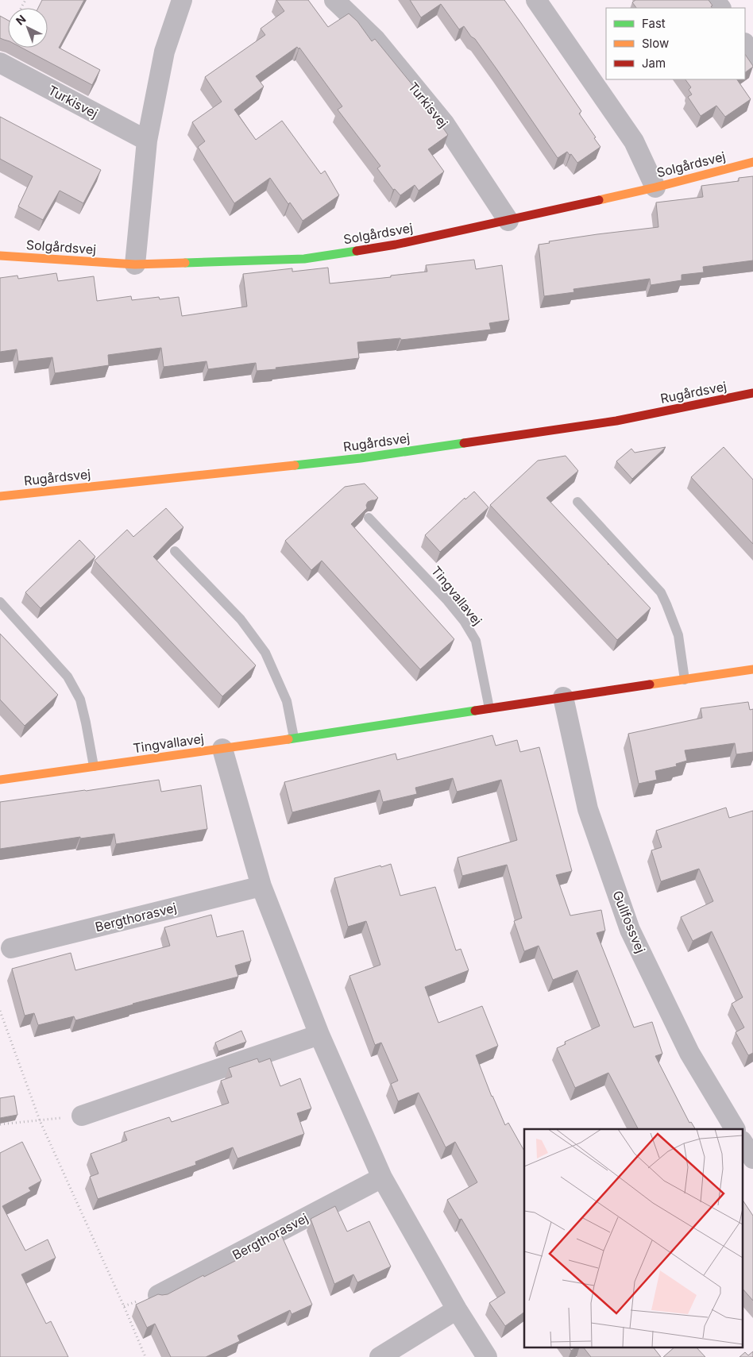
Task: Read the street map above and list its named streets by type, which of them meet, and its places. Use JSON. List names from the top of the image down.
{
  "streets": {
    "street": [
      "Turkisvej",
      "Solgårdsvej",
      "Rugårdsvej",
      "Tingvallavej",
      "Bergthorasvej",
      "Gullfossvej"
    ]
  },
  "crossings": [
    ["Turkisvej", "Solgårdsvej"],
    ["Tingvallavej", "Gullfossvej"]
  ],
  "legend": ["Fast", "Slow", "Jam"],
  "north": "top left"
}
